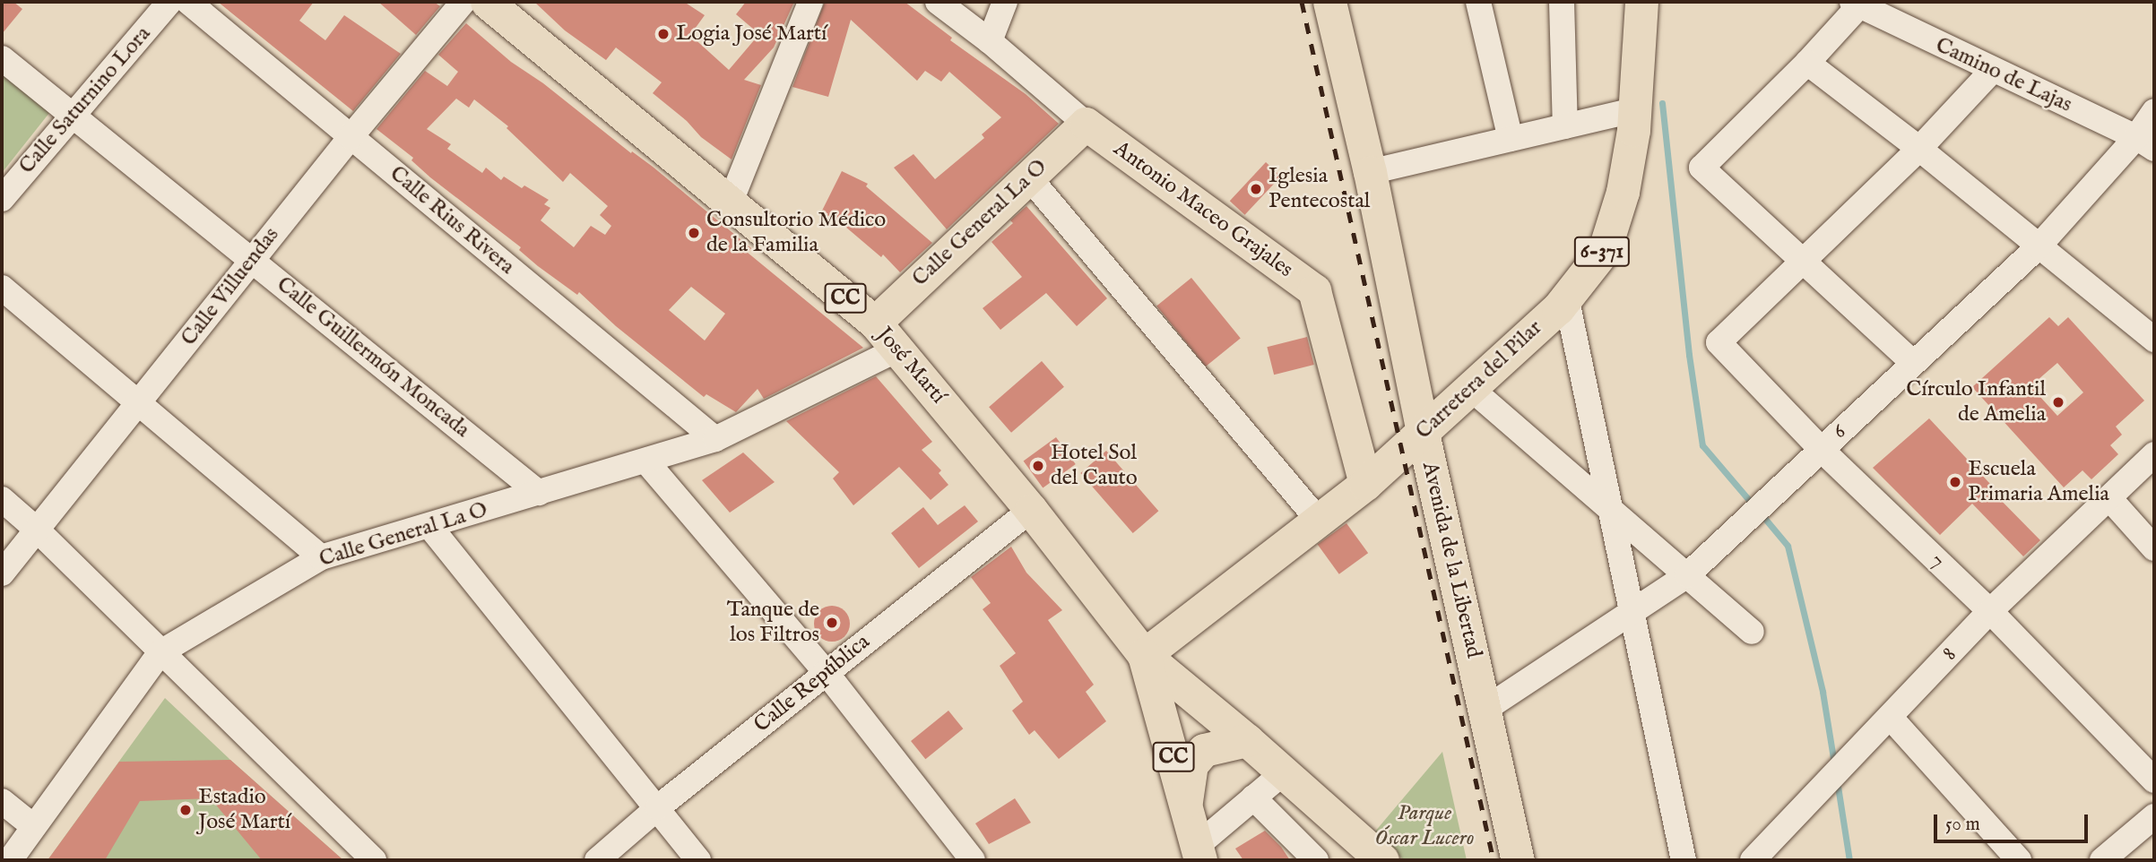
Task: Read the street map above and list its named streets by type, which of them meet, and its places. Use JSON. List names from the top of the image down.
{
  "streets": {
    "main road": [
      "Antonio Maceo Grajales",
      "Calle General La O",
      "6-371",
      "CC",
      "José Martí",
      "Carretera del Pilar",
      "Avenida de la Libertad"
    ],
    "street": [
      "Camino de Lajas",
      "Calle Saturnino Lora",
      "Calle Rius Rivera",
      "Calle Villuendas",
      "Calle Guillermón Moncada",
      "6",
      "7",
      "8",
      "Calle República"
    ]
  },
  "crossings": [
    ["Camino de Lajas", "6"],
    ["Calle Saturnino Lora", "Calle Guillermón Moncada"],
    ["Antonio Maceo Grajales", "Calle General La O"],
    ["Antonio Maceo Grajales", "Carretera del Pilar"],
    ["Calle Rius Rivera", "Calle General La O"],
    ["Calle Rius Rivera", "Calle Villuendas"],
    ["Calle General La O", "Calle Guillermón Moncada"],
    ["Calle General La O", "José Martí"],
    ["Calle Villuendas", "Calle Guillermón Moncada"],
    ["CC", "José Martí"],
    ["CC", "Carretera del Pilar"],
    ["José Martí", "Carretera del Pilar"],
    ["José Martí", "Calle República"],
    ["Carretera del Pilar", "Avenida de la Libertad"],
    ["6", "Avenida de la Libertad"],
    ["6", "7"],
    ["7", "8"]
  ],
  "parks": ["Parque Óscar Lucero"],
  "places": [
    "Logia José Martí",
    "Iglesia Pentecostal",
    "Consultorio Médico de la Familia",
    "Círculo Infantil de Amelia",
    "Hotel Sol del Cauto",
    "Escuela Primaria Amelia",
    "Tanque de los Filtros",
    "Estadio José Martí"
  ],
  "scale_bar": "50 m"
}
